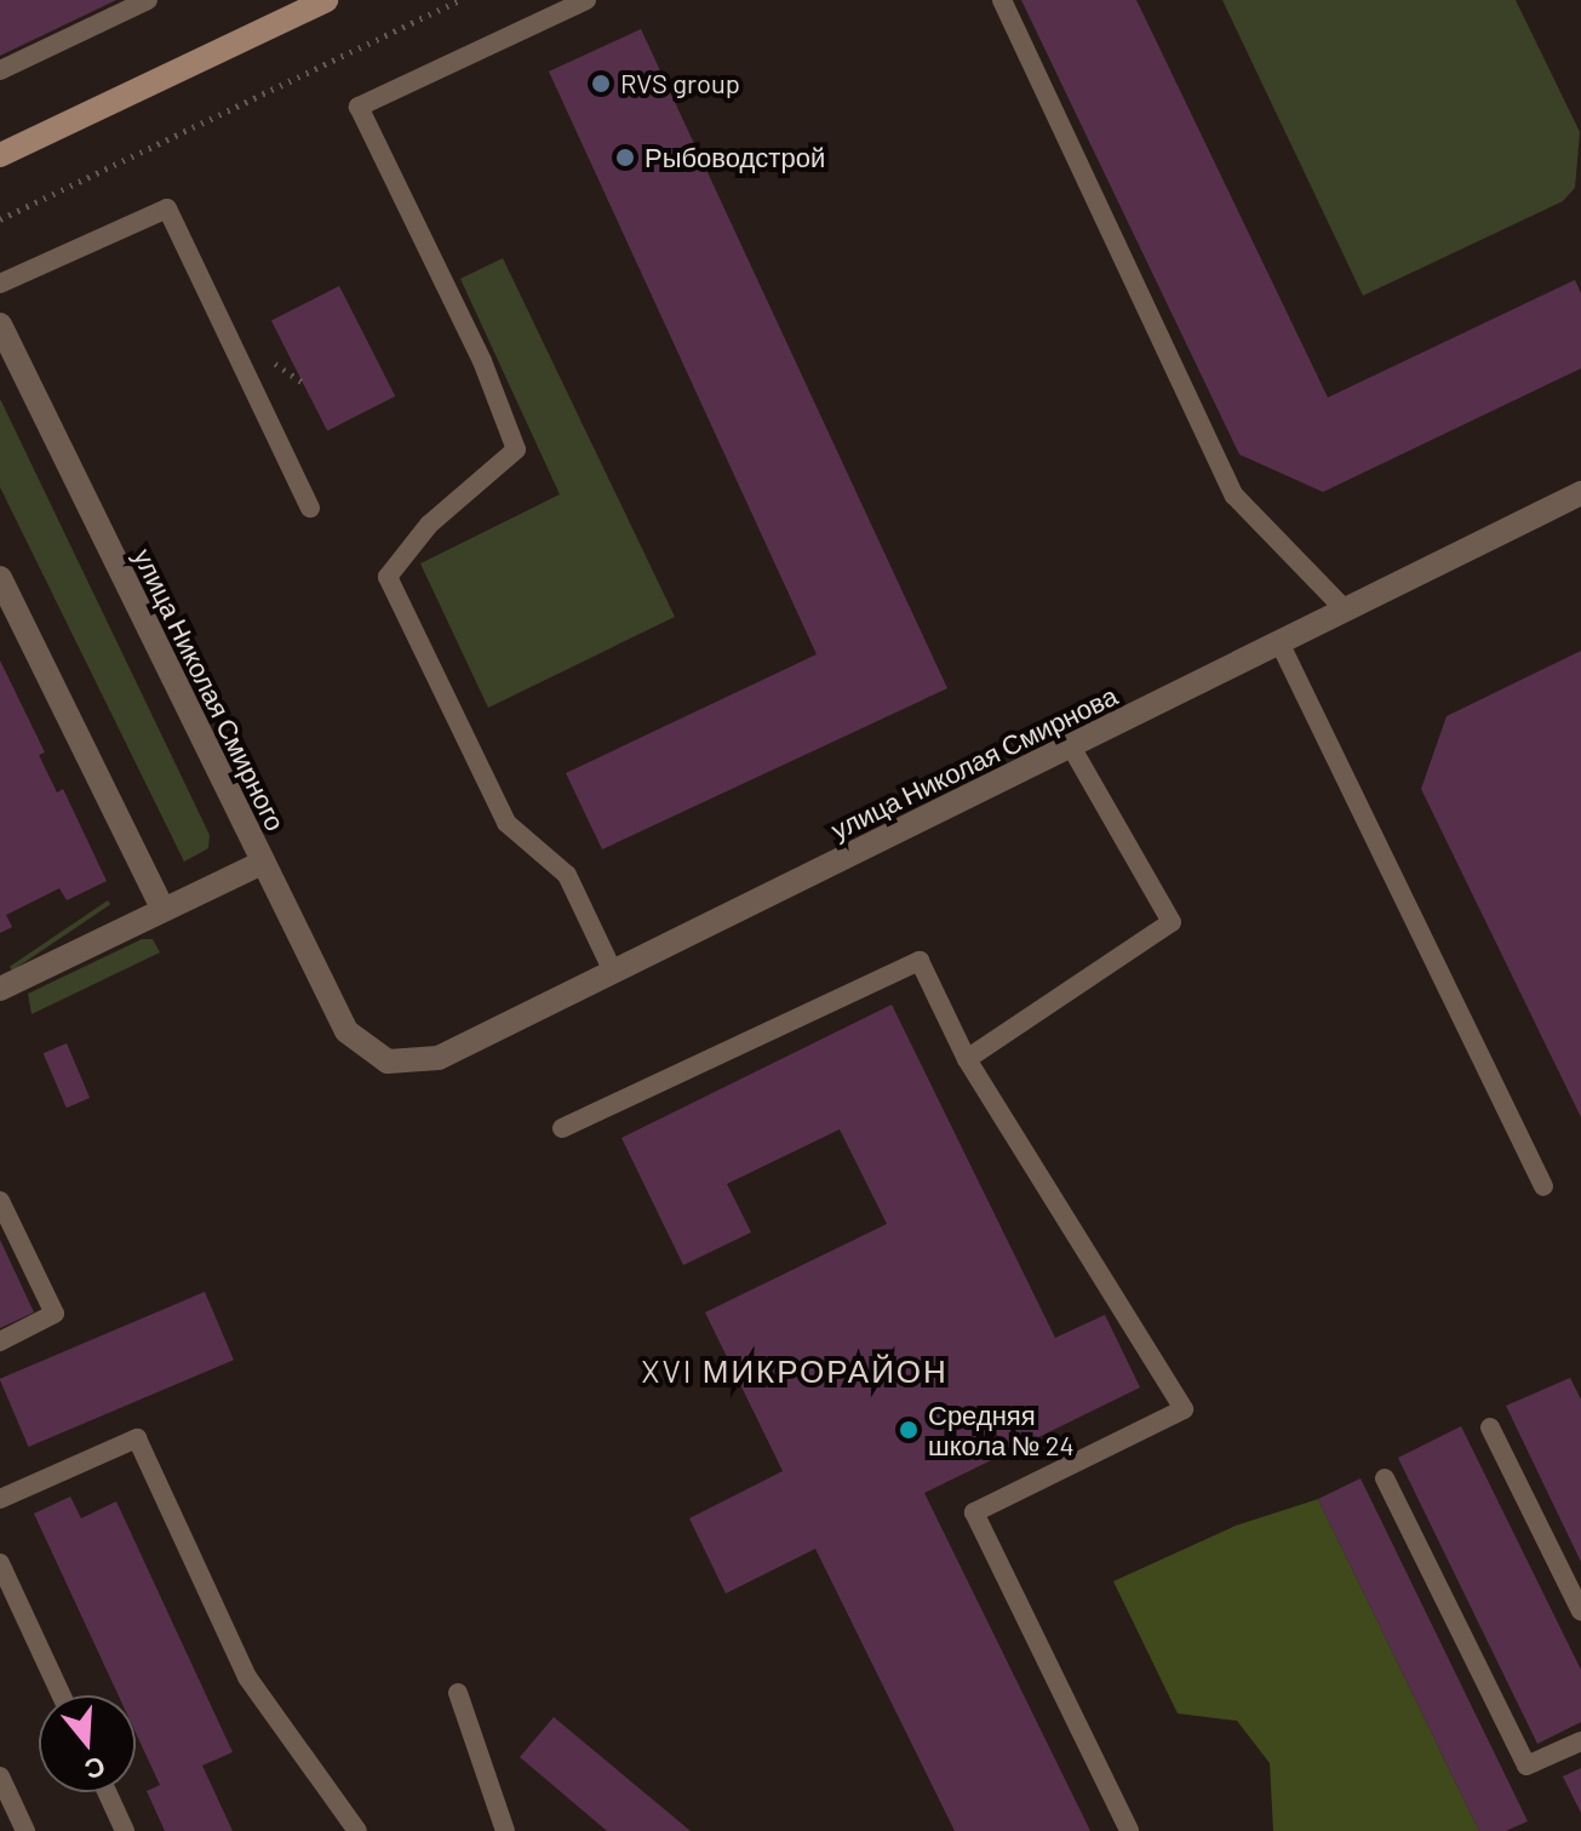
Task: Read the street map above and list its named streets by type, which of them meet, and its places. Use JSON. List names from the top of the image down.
{
  "streets": {
    "street": ["улица Николая Смирного", "улица Николая Смирнова"]
  },
  "crossings": [
    ["улица Николая Смирного", "улица Николая Смирнова"]
  ],
  "districts": ["XVI МИКРОРАЙОН"],
  "places": ["RVS group", "Рыбоводстрой", "Средняя школа № 24"],
  "north": "bottom"
}
